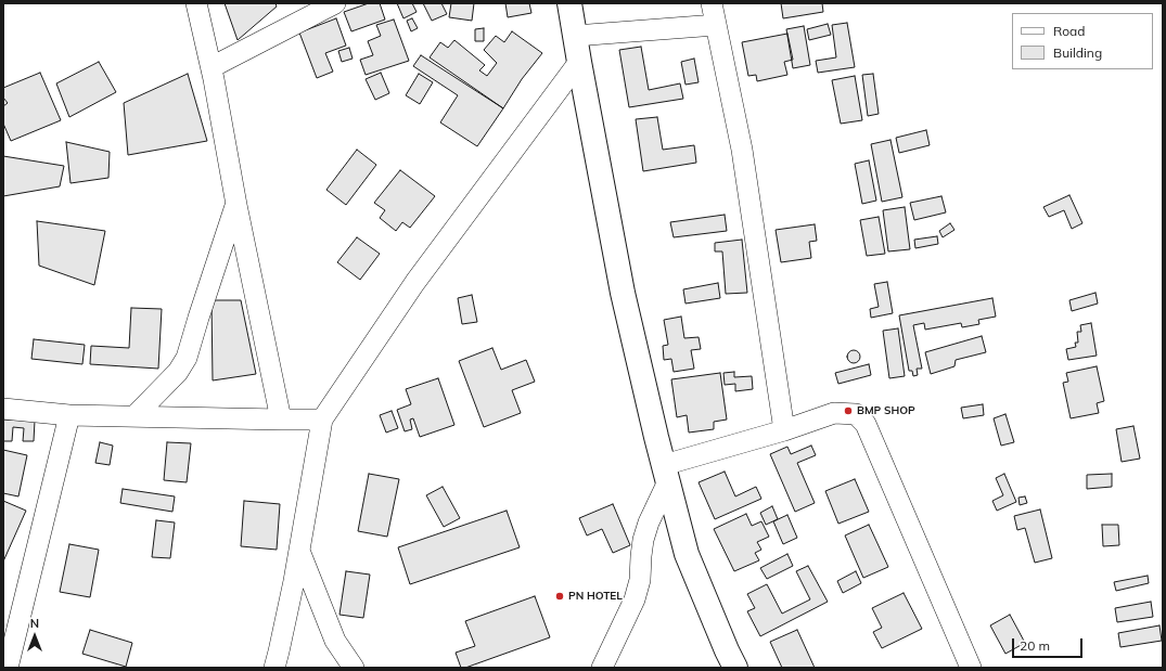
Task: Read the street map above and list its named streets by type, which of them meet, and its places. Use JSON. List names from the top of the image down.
{
  "places": ["BMP SHOP", "PN HOTEL"],
  "legend": ["Road", "Building"],
  "scale_bar": "20 m",
  "north": "top"
}
